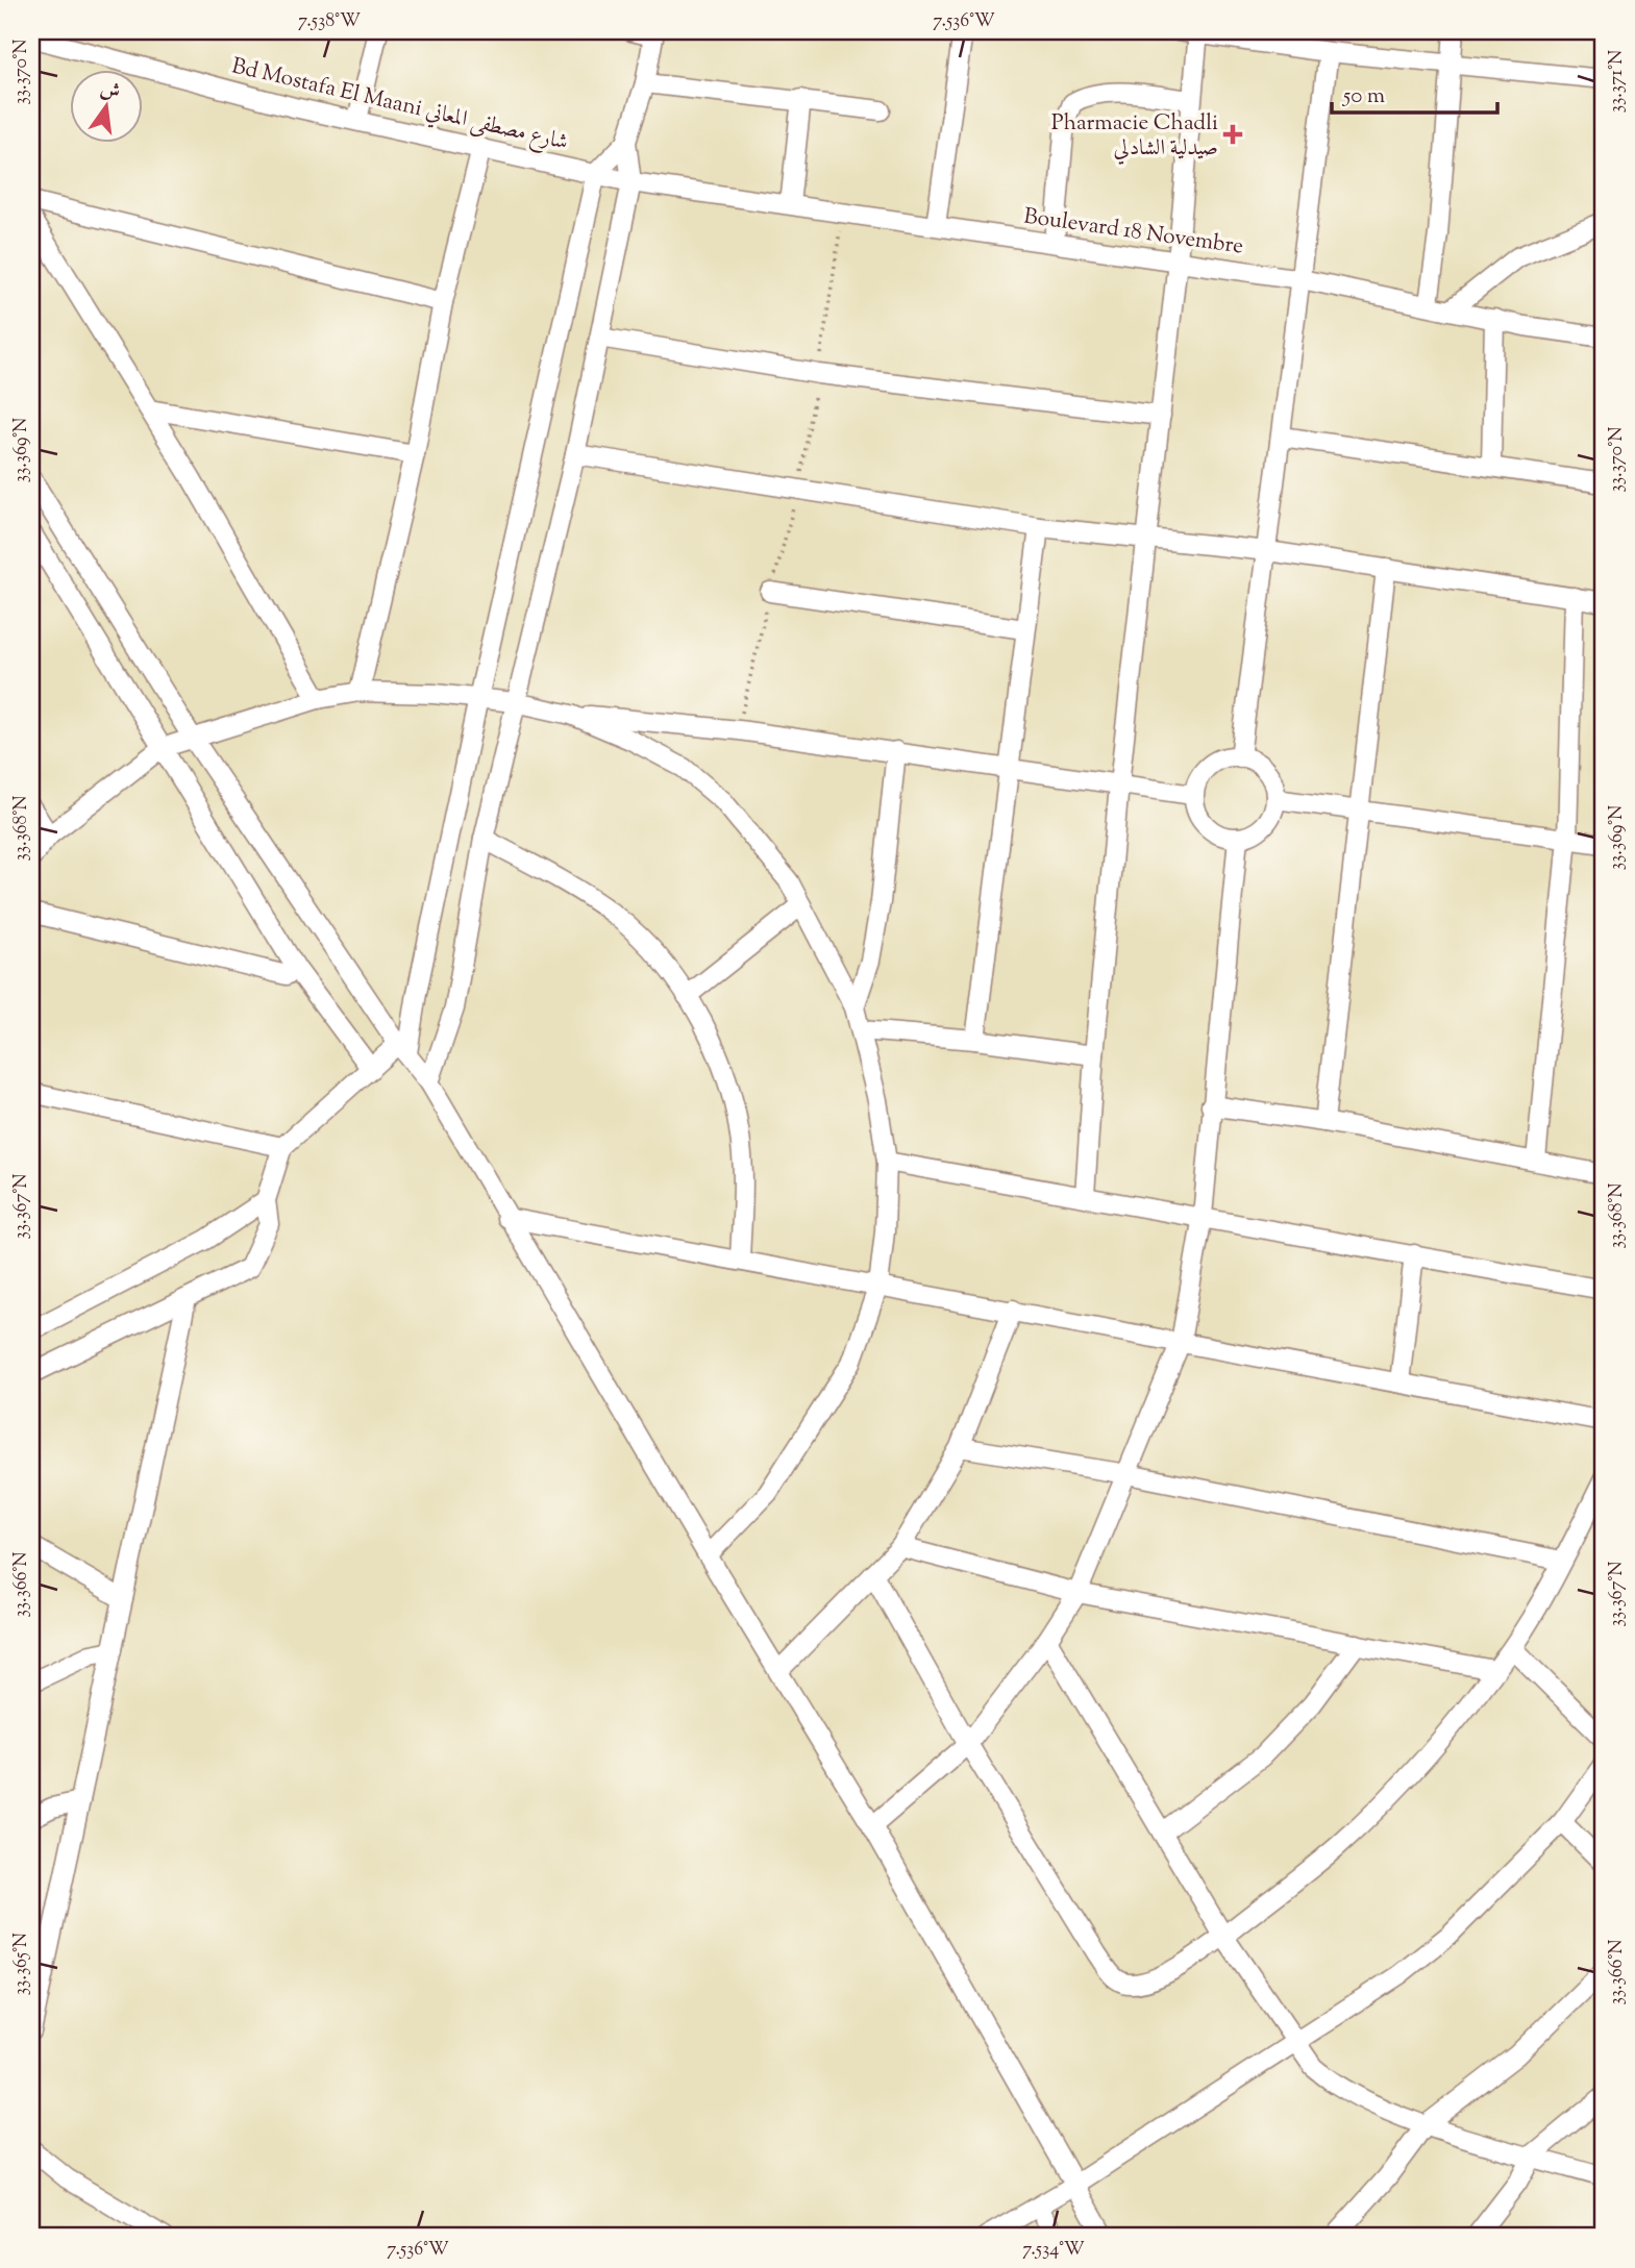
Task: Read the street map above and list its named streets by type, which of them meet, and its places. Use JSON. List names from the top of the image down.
{
  "streets": {
    "street": ["Bd Mostafa El Maani شارع مصطفى المعاني", "Boulevard 18 Novembre"]
  },
  "crossings": [
    ["Bd Mostafa El Maani شارع مصطفى المعاني", "Boulevard 18 Novembre"]
  ],
  "places": {
    "health": ["Pharmacie Chadli صيدلية الشادلي"]
  },
  "scale_bar": "50 m",
  "north": "top",
  "coordinates": [
    "7.538°W",
    "7.536°W",
    "33.370°N",
    "33.371°N",
    "33.369°N",
    "33.368°N",
    "33.367°N",
    "33.366°N",
    "33.365°N",
    "7.534°W"
  ]
}
